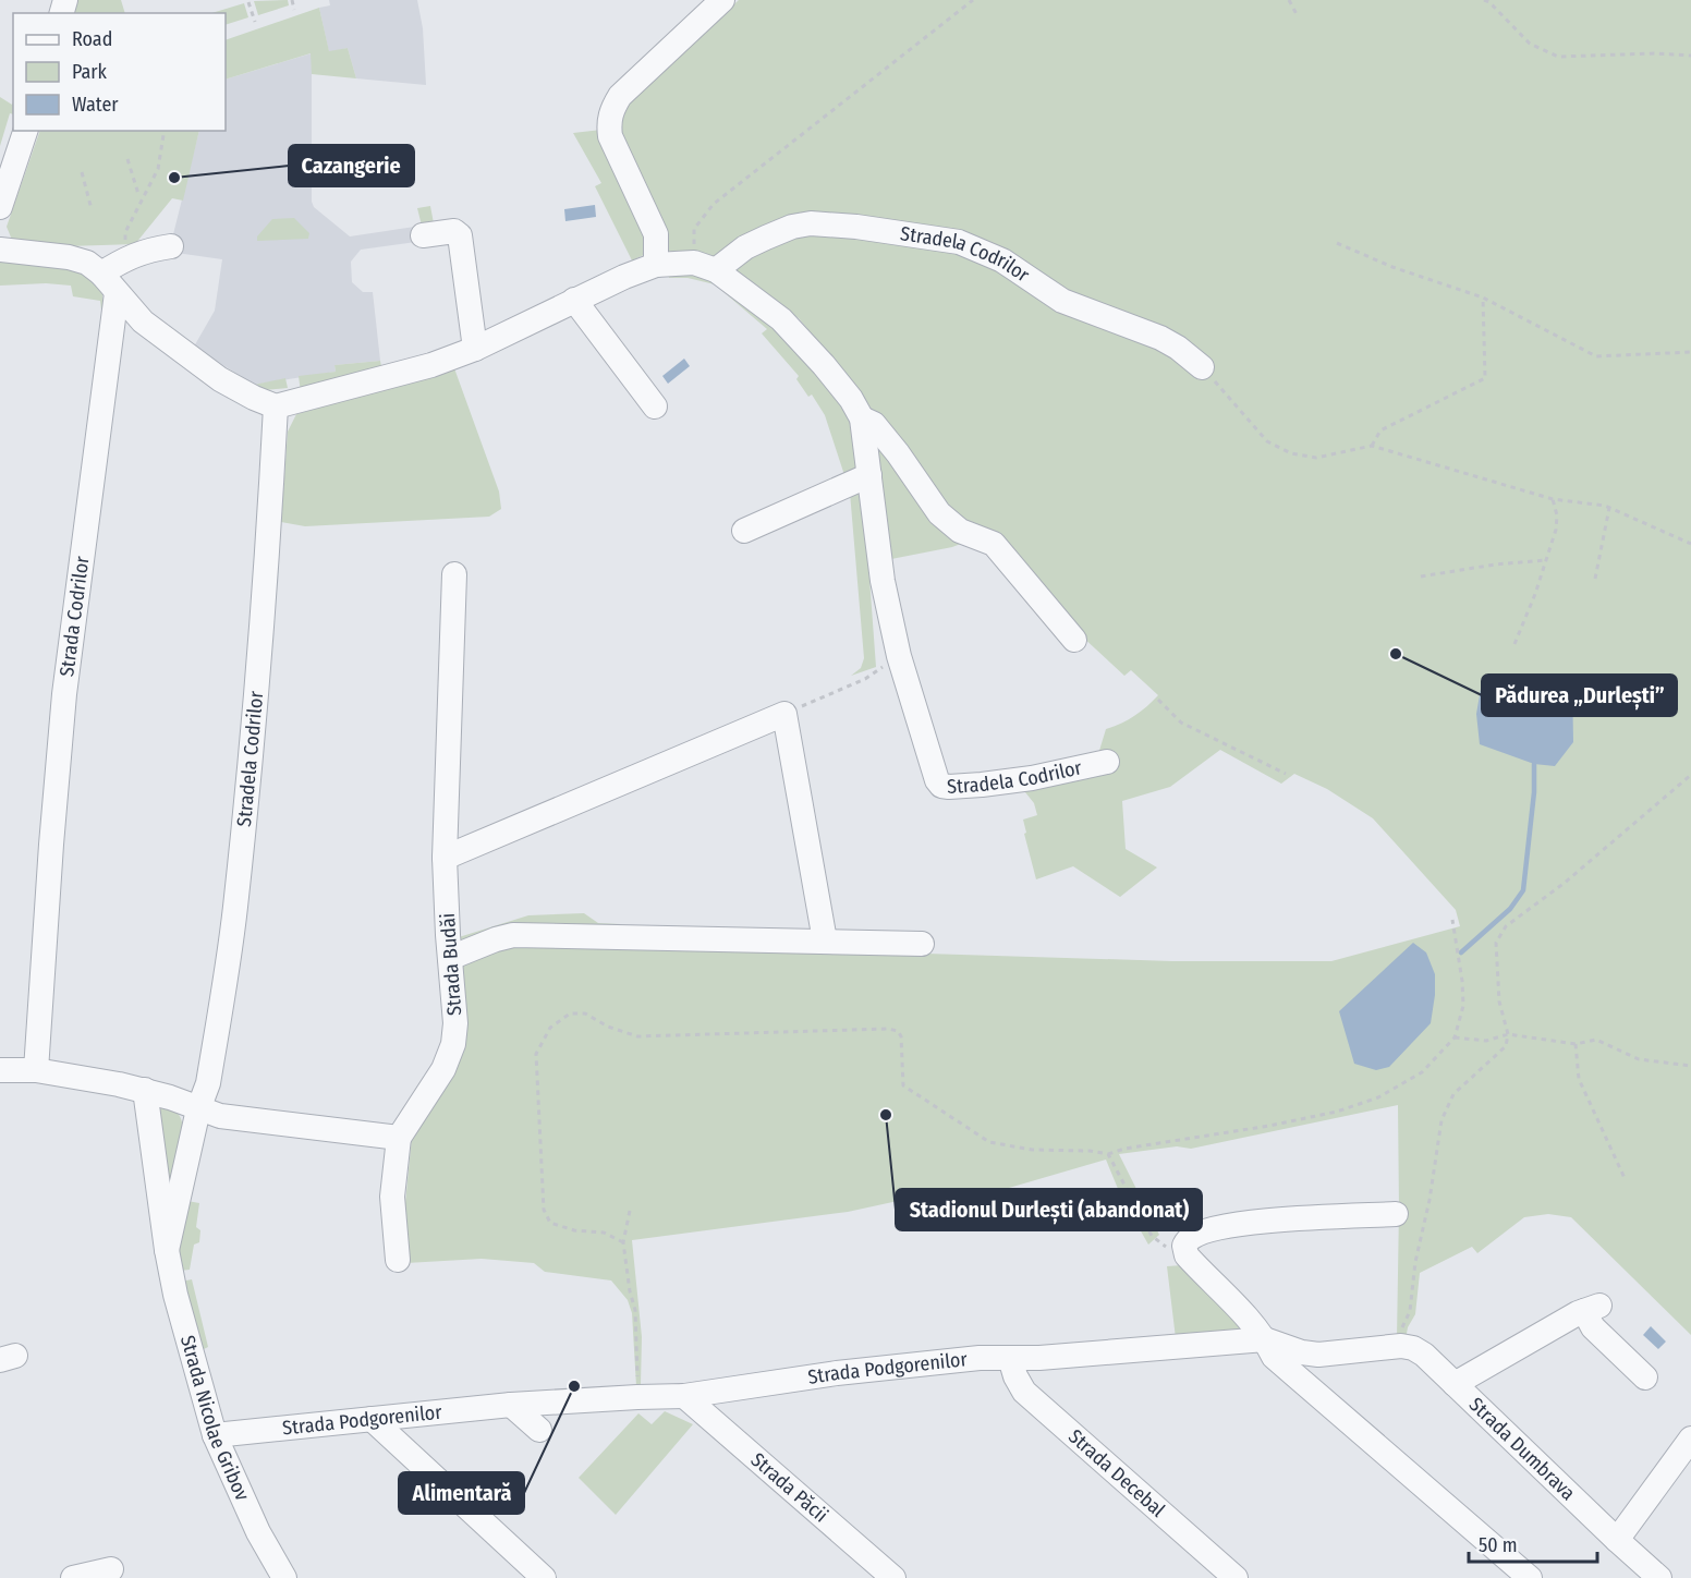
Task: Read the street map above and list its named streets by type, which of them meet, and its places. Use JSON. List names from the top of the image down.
{
  "streets": {
    "street": [
      "Stradela Codrilor",
      "Strada Codrilor",
      "Strada Budăi",
      "Strada Podgorenilor",
      "Strada Nicolae Gribov",
      "Strada Dumbrava",
      "Strada Decebal",
      "Strada Păcii"
    ]
  },
  "crossings": [
    ["Stradela Codrilor", "Strada Nicolae Gribov"],
    ["Strada Podgorenilor", "Strada Nicolae Gribov"],
    ["Strada Podgorenilor", "Strada Decebal"],
    ["Strada Podgorenilor", "Strada Păcii"]
  ],
  "places": [
    "Cazangerie",
    "Pădurea „Durlești”",
    "Stadionul Durlești (abandonat)",
    "Alimentară"
  ],
  "legend": ["Road", "Park", "Water"],
  "scale_bar": "50 m"
}
